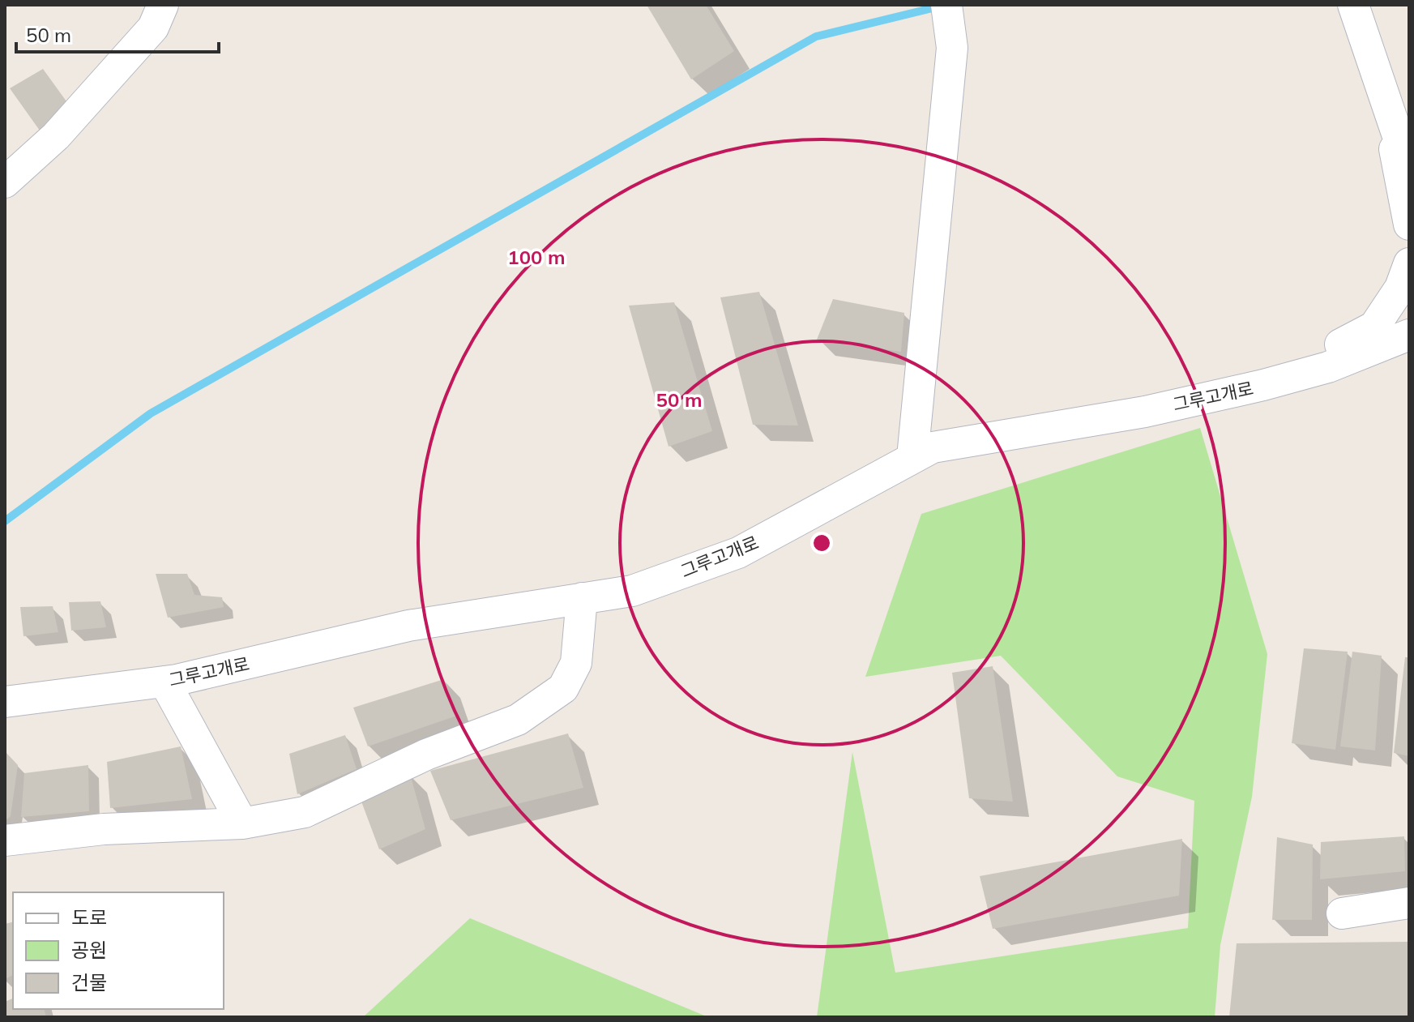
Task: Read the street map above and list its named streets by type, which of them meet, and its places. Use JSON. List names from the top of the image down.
{
  "streets": {
    "street": ["그루고개로"]
  },
  "legend": ["도로", "공원", "건물"],
  "scale_bar": "50 m",
  "rings": ["100 m", "50 m"]
}
